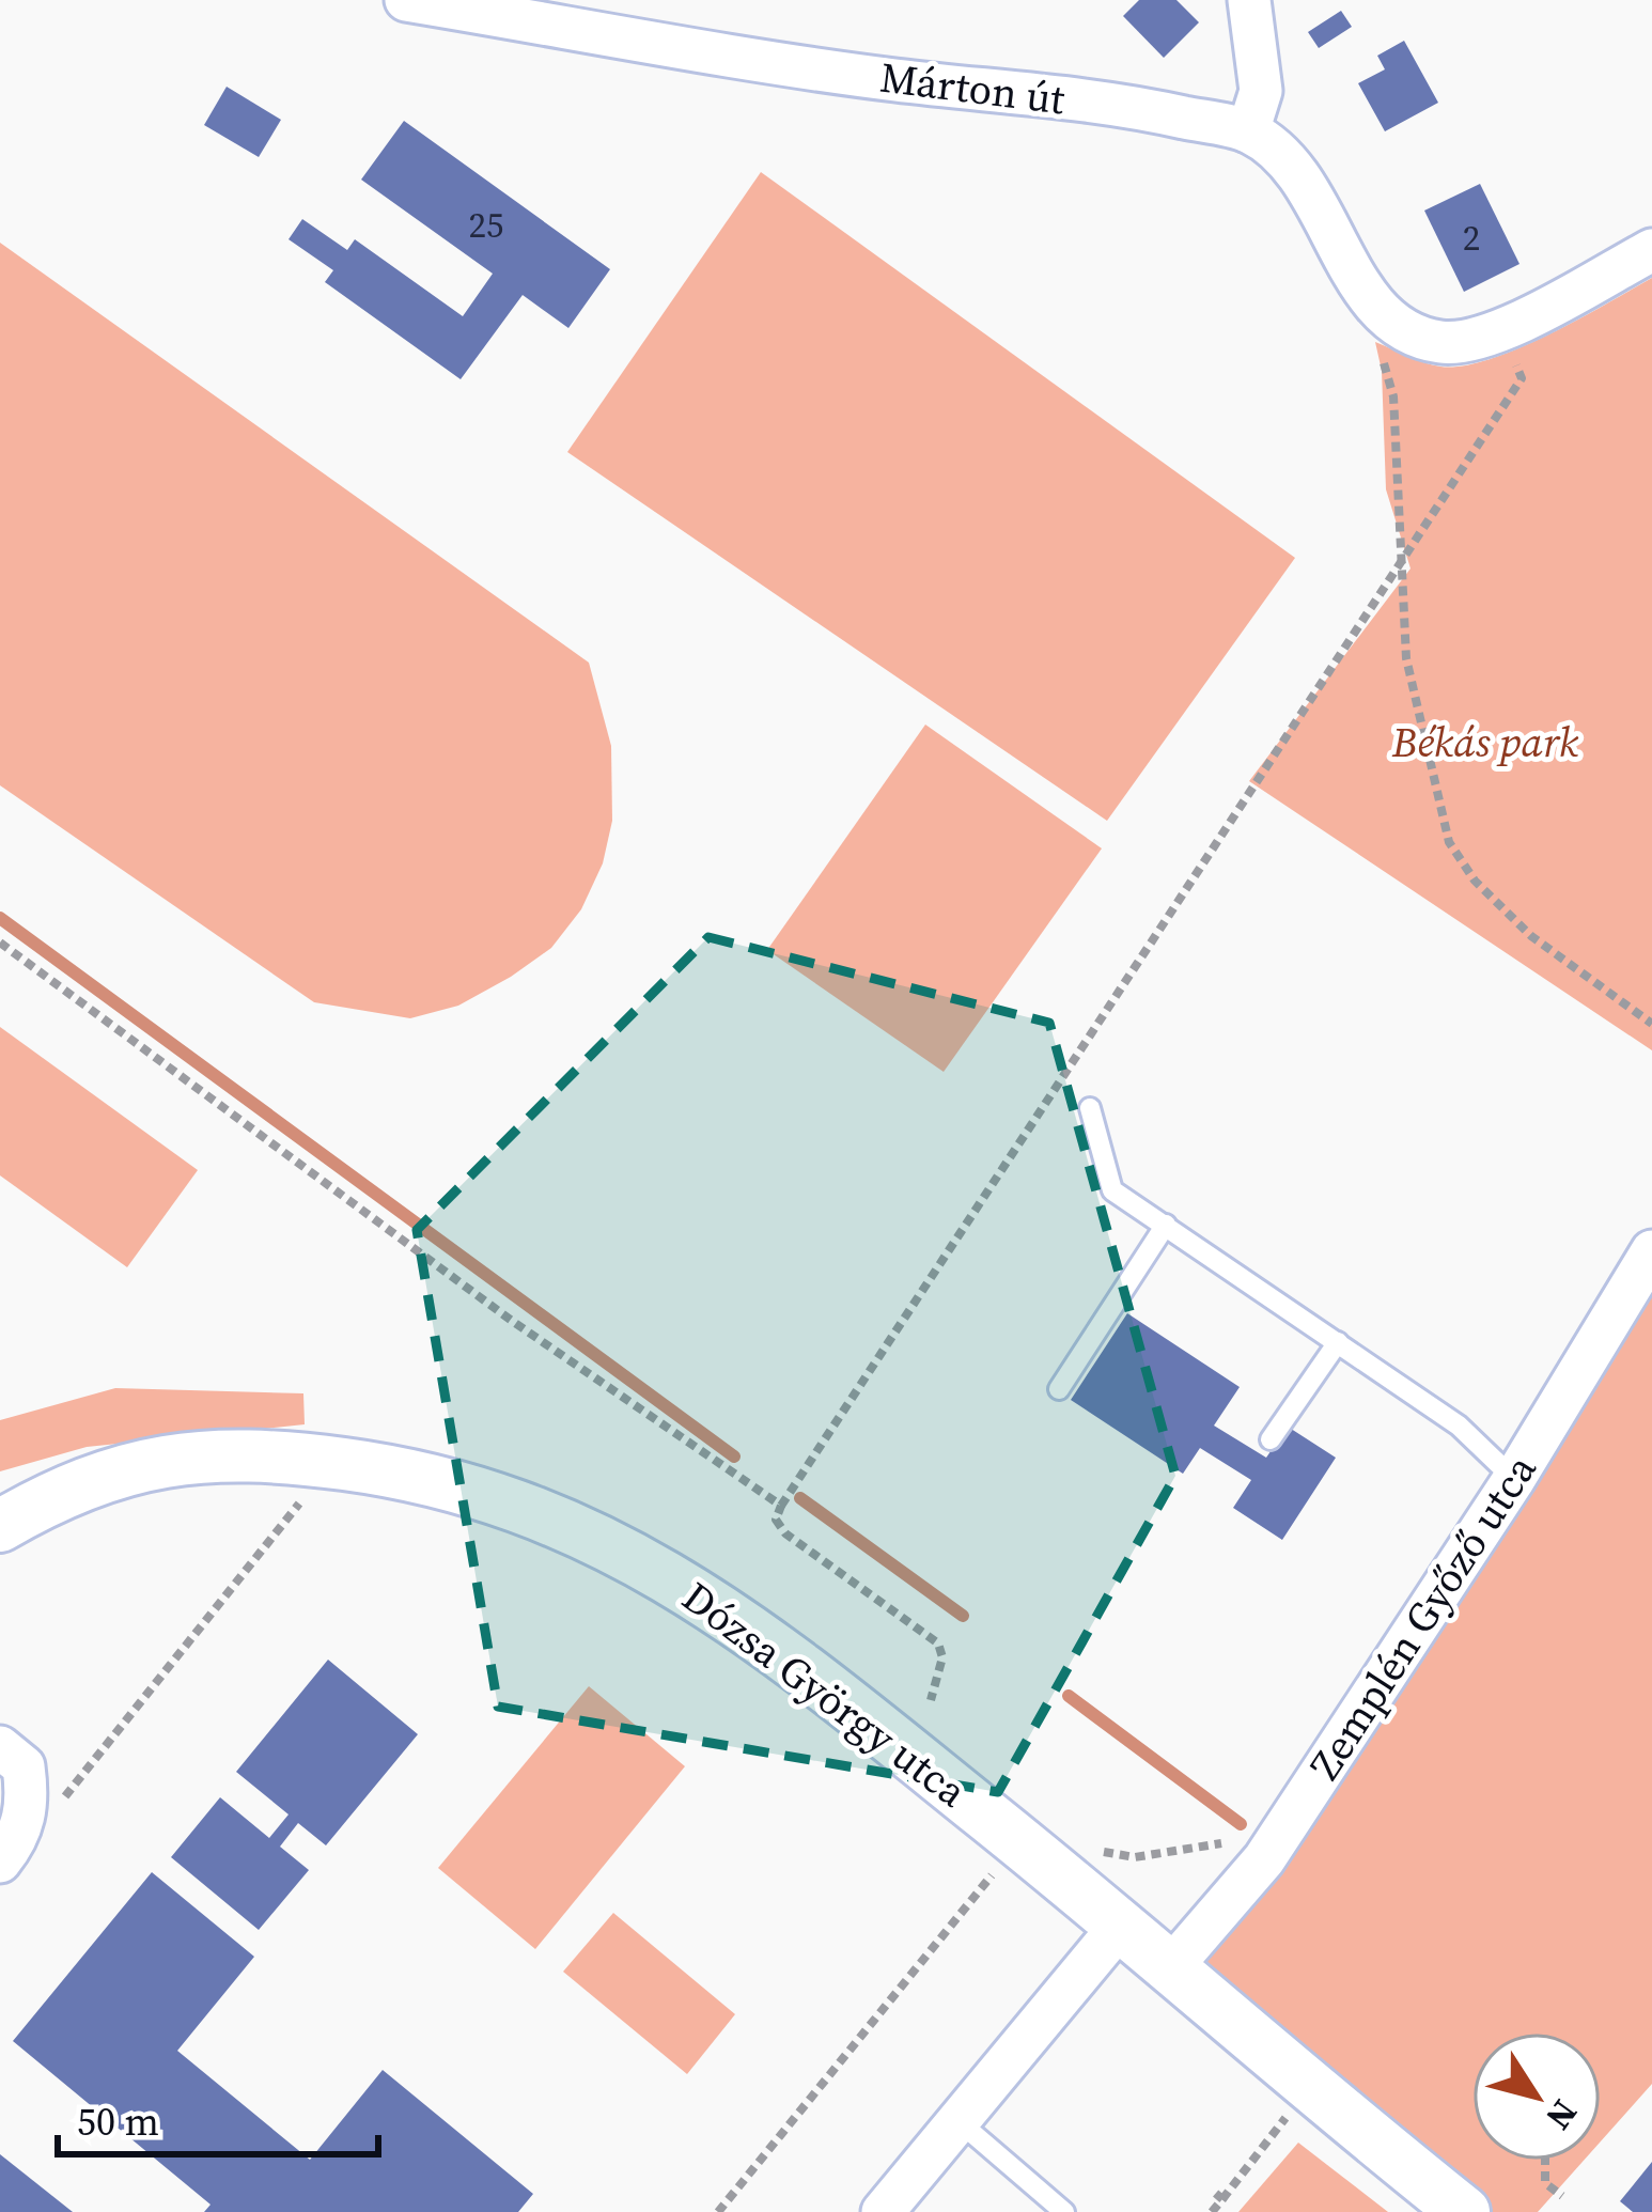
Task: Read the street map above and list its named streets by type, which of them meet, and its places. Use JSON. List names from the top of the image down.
{
  "streets": {
    "street": ["Márton út", "Zemplén Győző utca", "Dózsa György utca"]
  },
  "crossings": [
    ["Zemplén Győző utca", "Dózsa György utca"]
  ],
  "parks": ["Békás park"],
  "house_numbers": ["25", "2"],
  "scale_bar": "50 m",
  "north": "bottom right"
}
